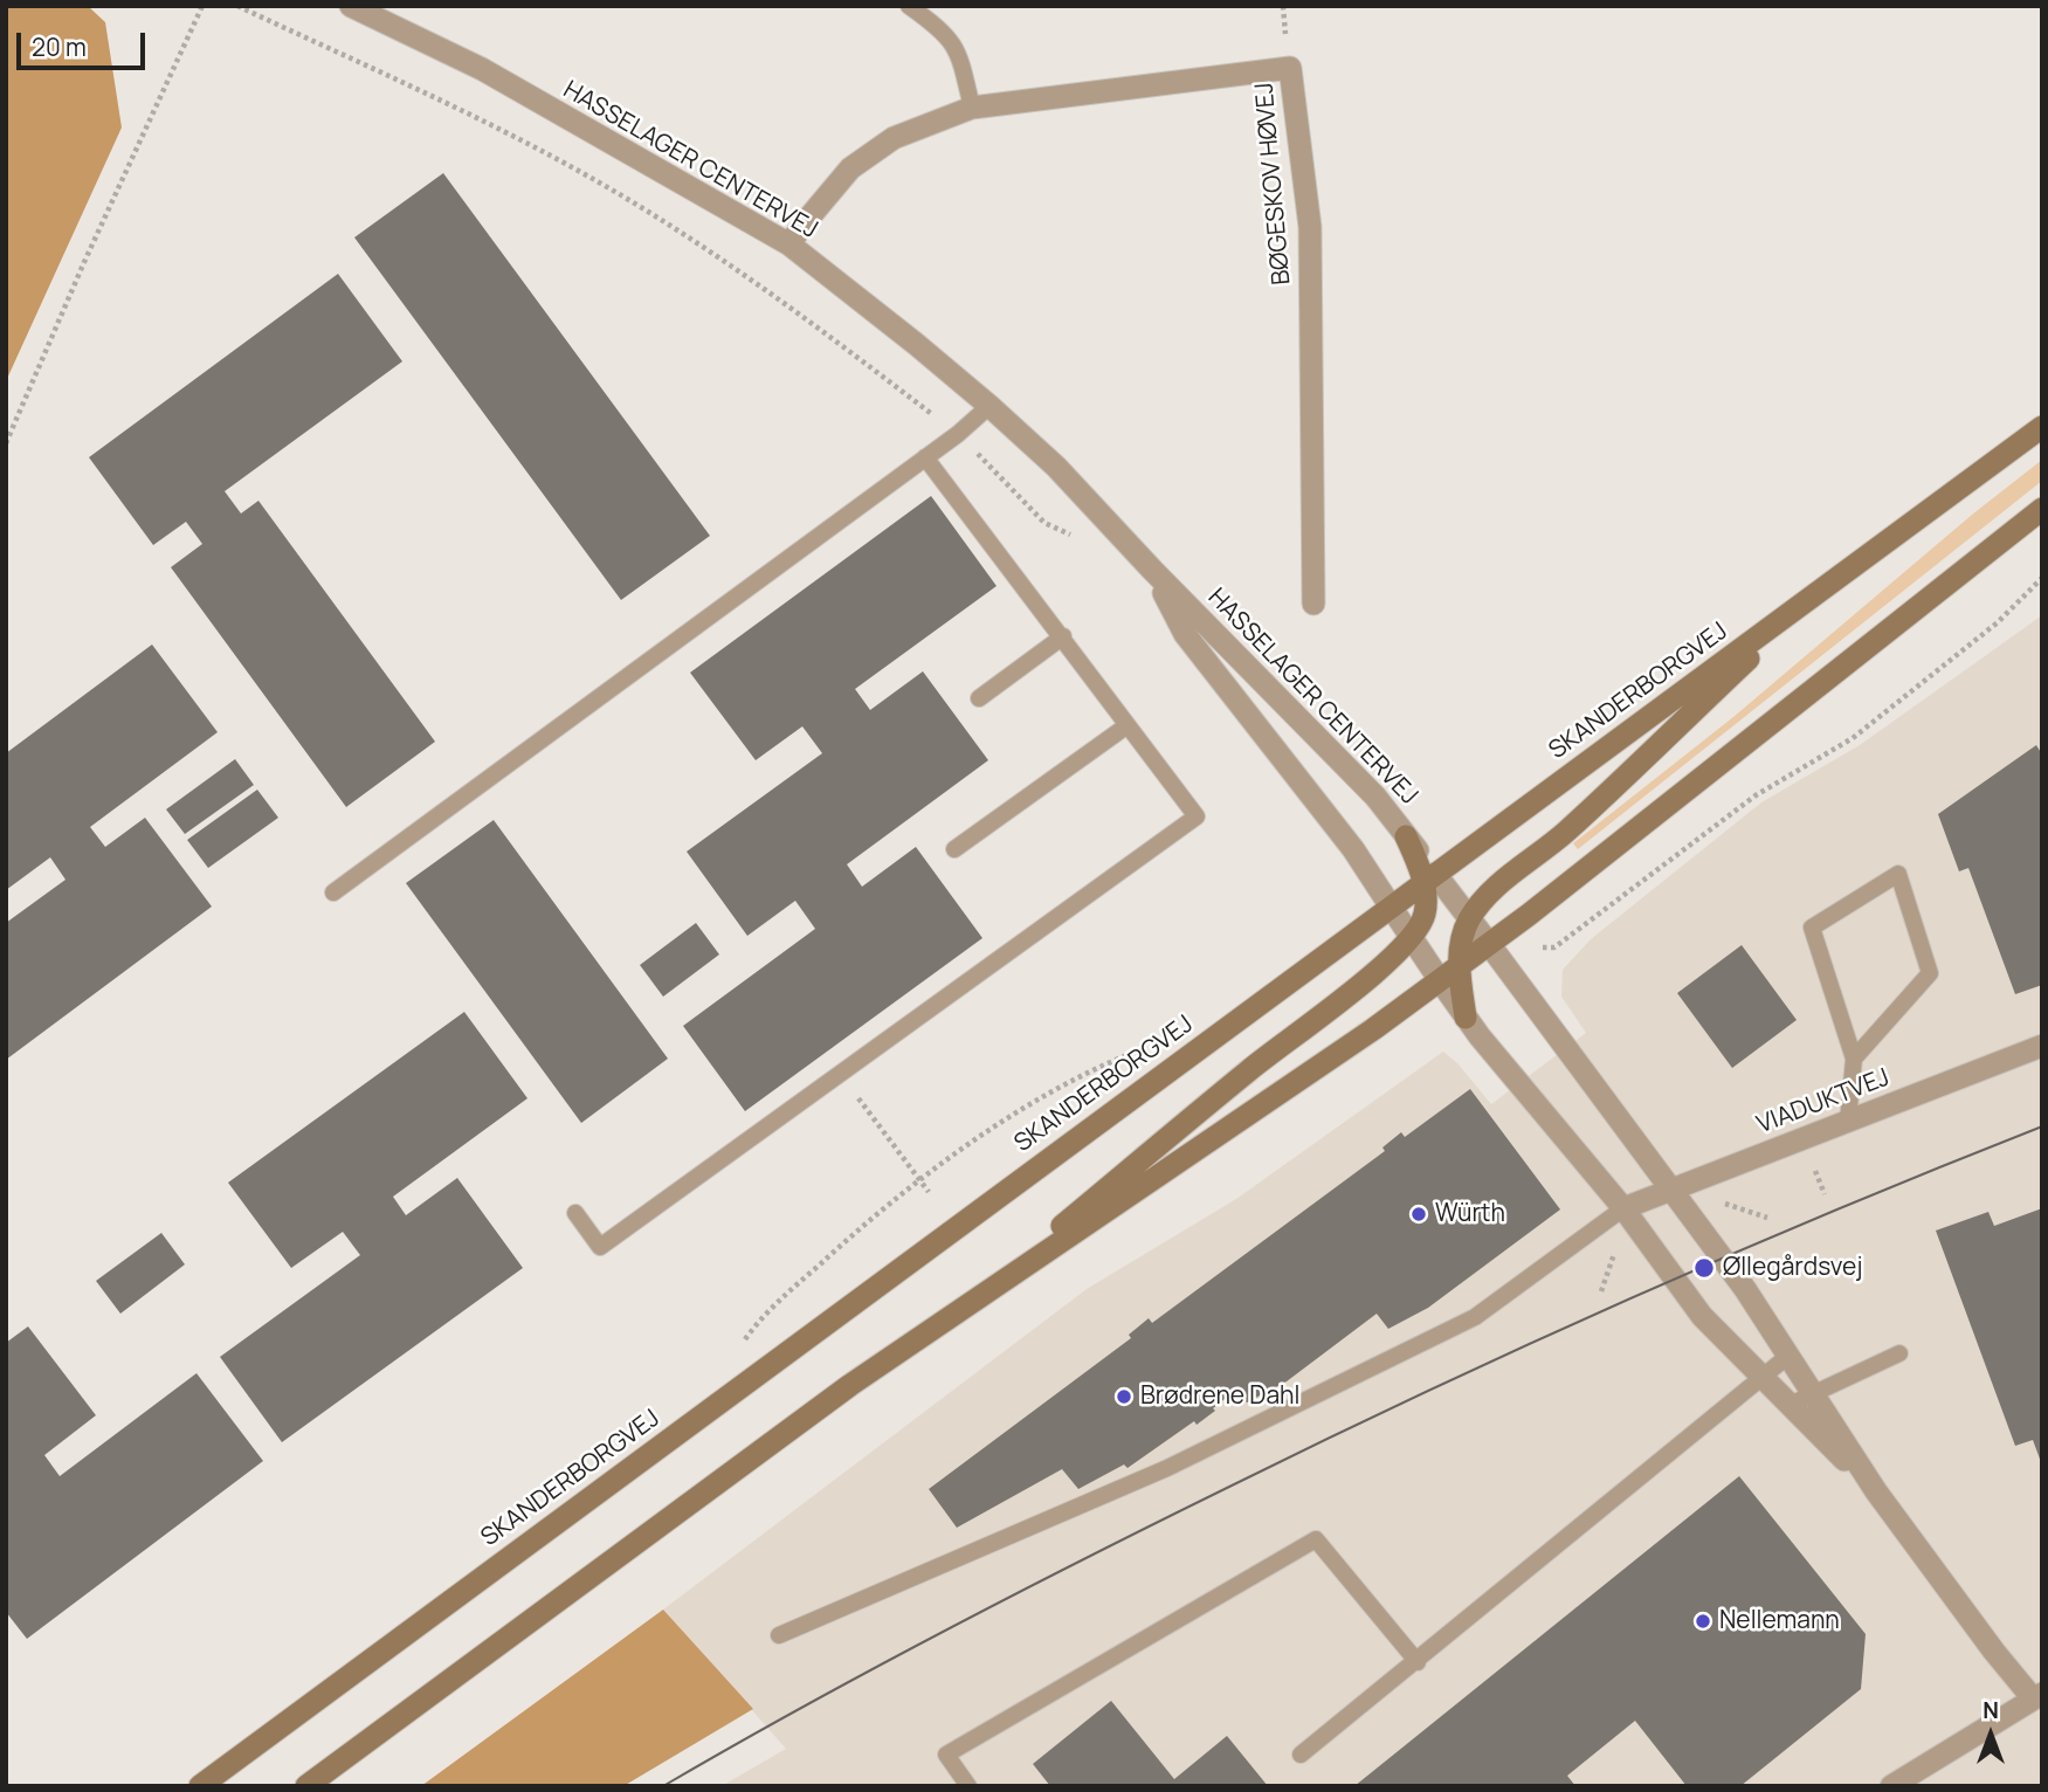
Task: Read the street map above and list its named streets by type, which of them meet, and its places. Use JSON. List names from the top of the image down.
{
  "streets": {
    "main road": ["SKANDERBORGVEJ"],
    "street": ["HASSELAGER CENTERVEJ", "BØGESKOV HØVEJ", "VIADUKTVEJ"]
  },
  "crossings": [
    ["HASSELAGER CENTERVEJ", "BØGESKOV HØVEJ"],
    ["HASSELAGER CENTERVEJ", "SKANDERBORGVEJ"]
  ],
  "places": [
    "Würth",
    "Øllegårdsvej",
    "Brødrene Dahl",
    "Nellemann"
  ],
  "scale_bar": "20 m",
  "north": "top"
}
